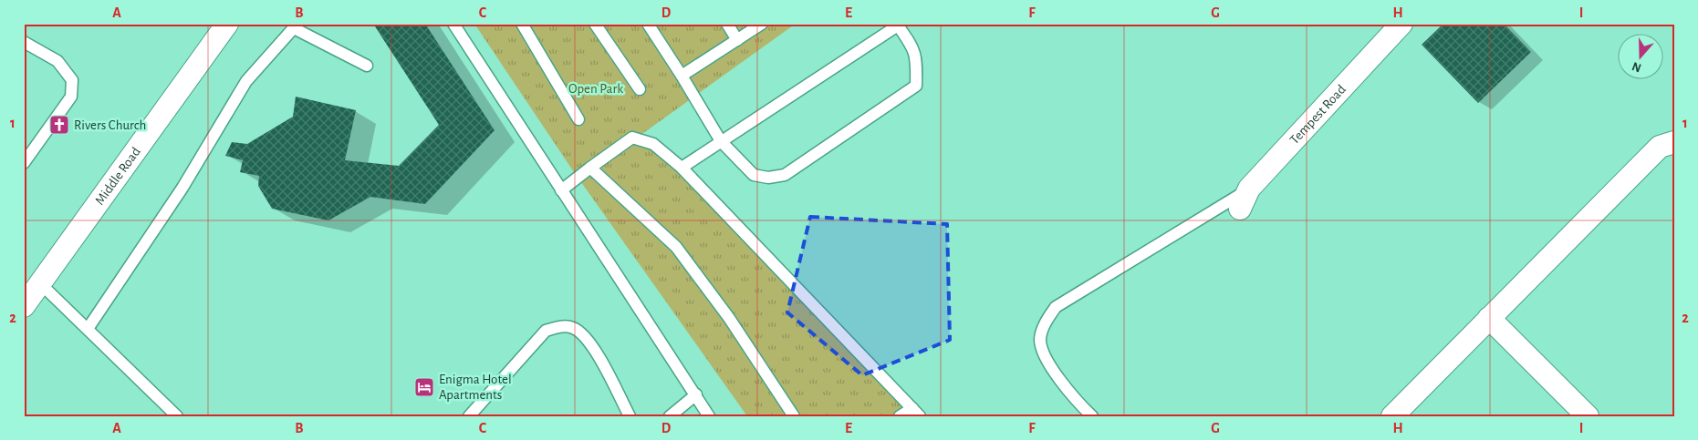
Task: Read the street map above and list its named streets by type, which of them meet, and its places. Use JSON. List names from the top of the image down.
{
  "streets": {
    "street": ["Tempest Road", "Middle Road"]
  },
  "parks": ["Open Park"],
  "places": {
    "church": ["Rivers Church"],
    "hotel": ["Enigma Hotel Apartments"]
  },
  "north": "bottom",
  "grid": {
    "columns": [
      "A",
      "B",
      "C",
      "D",
      "E",
      "F",
      "G",
      "H",
      "I"
    ],
    "rows": ["1", "2"]
  }
}
